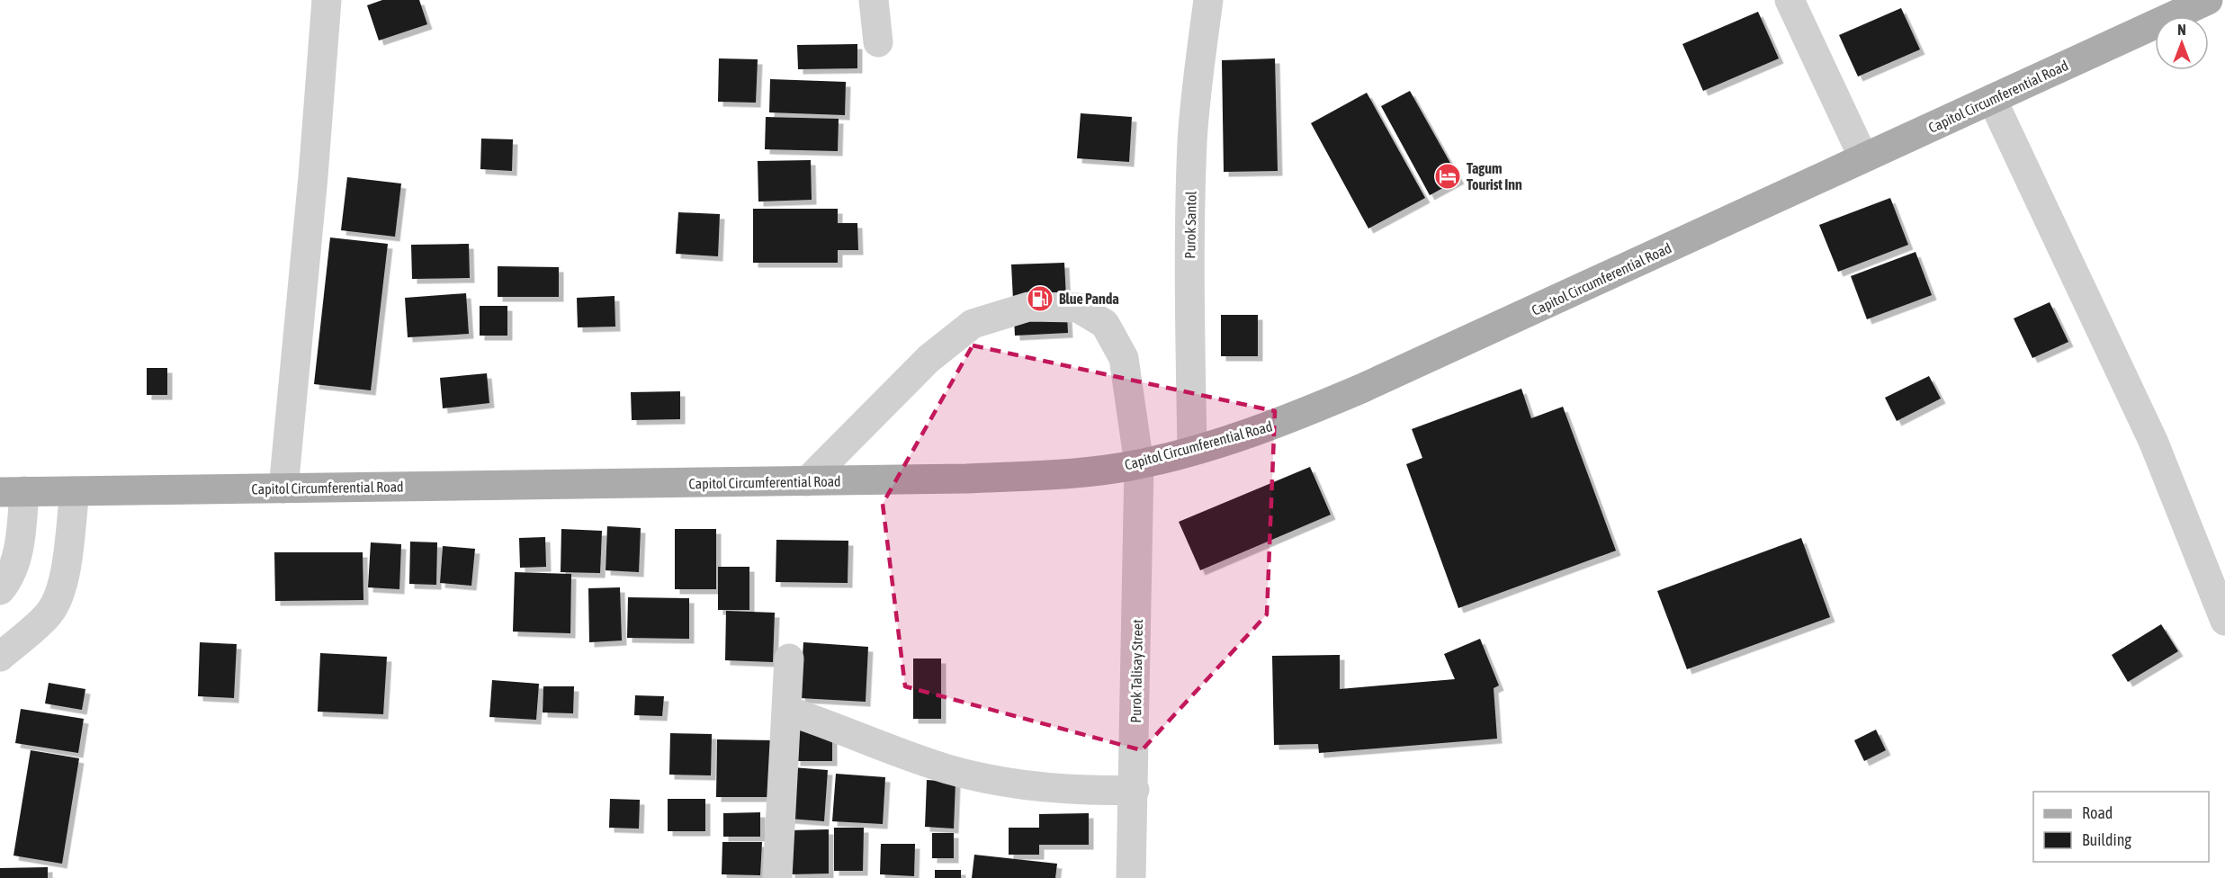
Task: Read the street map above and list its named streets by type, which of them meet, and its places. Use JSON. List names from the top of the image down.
{
  "streets": {
    "main road": ["Capitol Circumferential Road"],
    "street": ["Purok Santol", "Purok Talisay Street"]
  },
  "crossings": [
    ["Capitol Circumferential Road", "Purok Santol"],
    ["Capitol Circumferential Road", "Purok Talisay Street"]
  ],
  "places": {
    "hotel": ["Tagum Tourist Inn"],
    "fuel station": ["Blue Panda"]
  },
  "legend": ["Road", "Building"],
  "north": "top"
}
